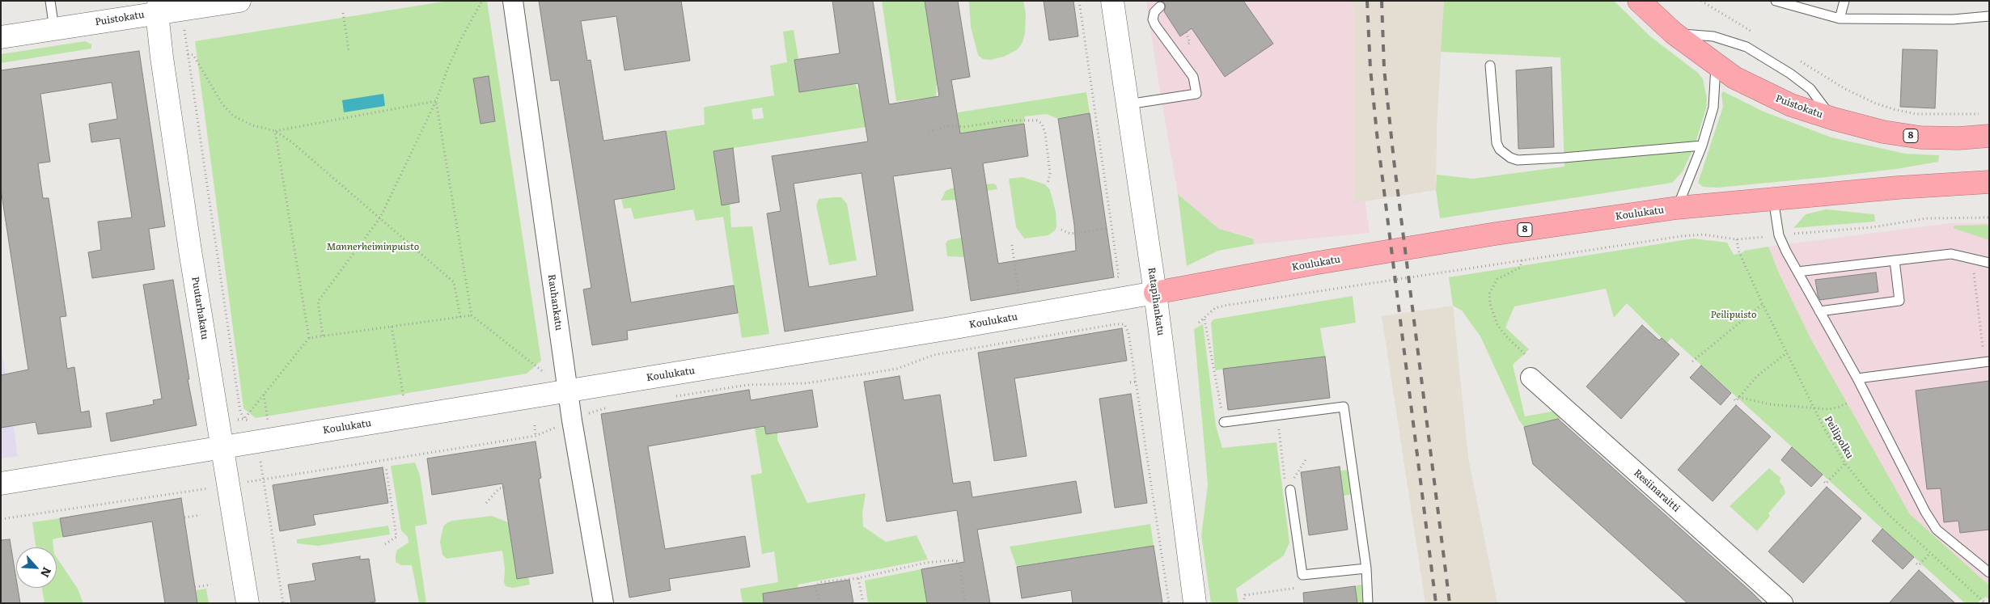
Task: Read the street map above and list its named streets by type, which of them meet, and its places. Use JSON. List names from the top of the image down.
{
  "streets": {
    "highway": ["Puistokatu", "8", "Koulukatu"],
    "main road": ["Ratapihankatu", "Puutarhakatu"],
    "street": ["Rauhankatu", "Resiinaraitti"],
    "path": ["Peilipolku"]
  },
  "crossings": [
    ["Puistokatu", "Puutarhakatu"],
    ["Koulukatu", "Ratapihankatu"],
    ["Koulukatu", "Rauhankatu"],
    ["Koulukatu", "Puutarhakatu"]
  ],
  "parks": ["Mannerheiminpuisto", "Peilipuisto"],
  "north": "bottom right"
}
